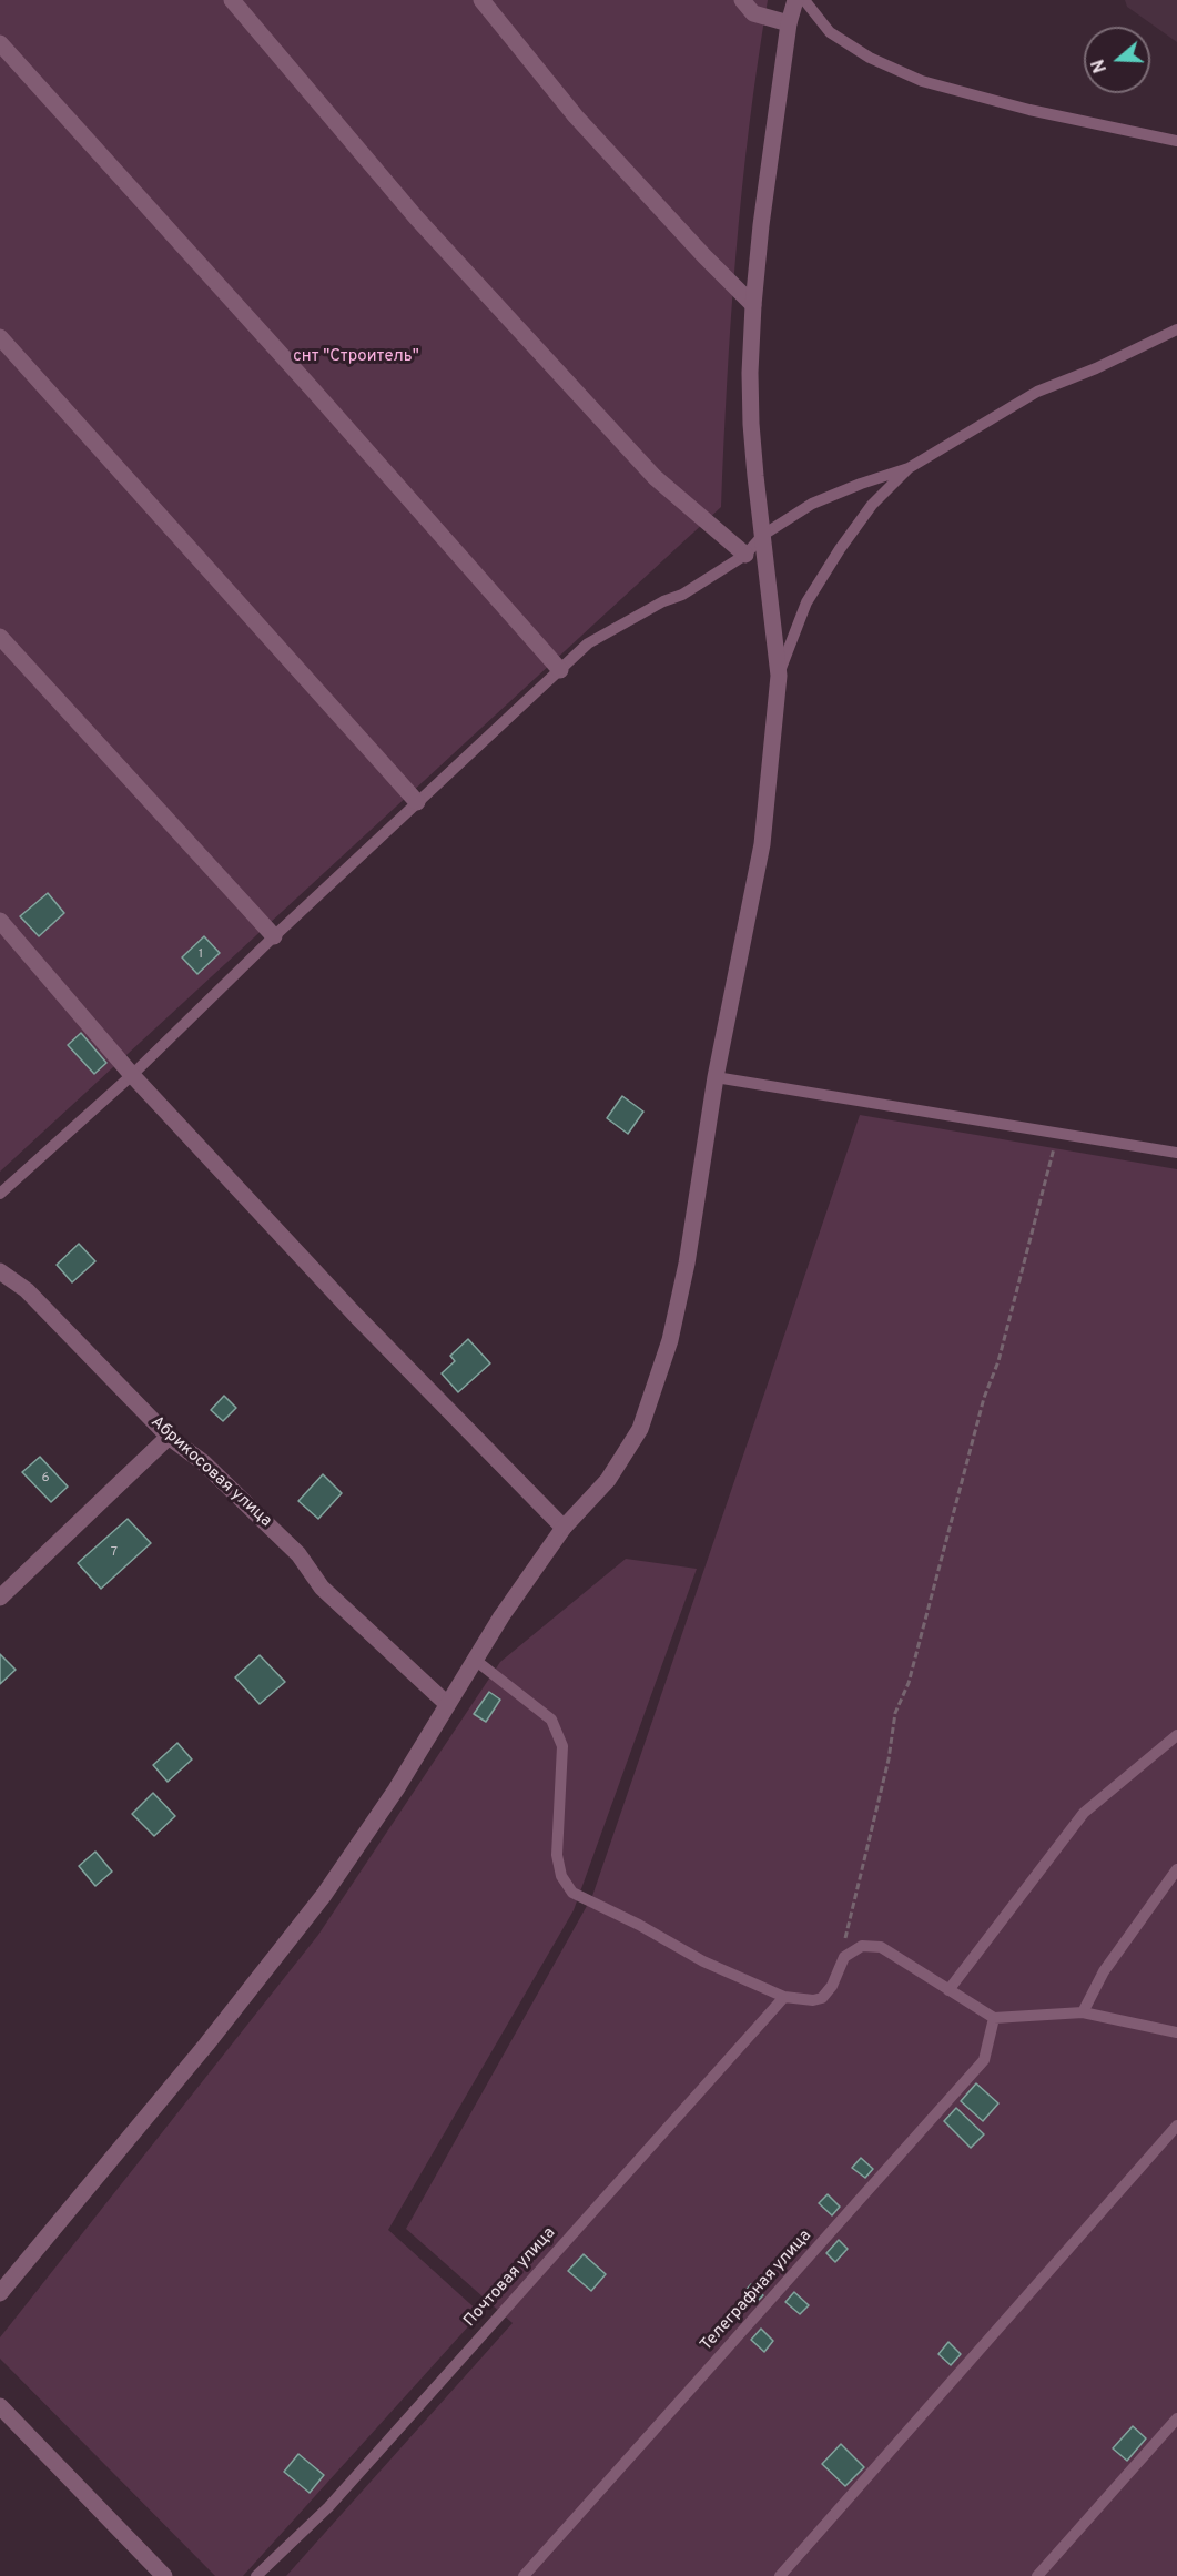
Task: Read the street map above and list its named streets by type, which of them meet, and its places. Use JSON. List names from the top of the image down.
{
  "streets": {
    "street": ["Абрикосовая улица"],
    "lane": ["Почтовая улица", "Телеграфная улица"]
  },
  "parks": ["снт \"Строитель\""],
  "house_numbers": ["1", "6", "7"],
  "north": "left"
}
